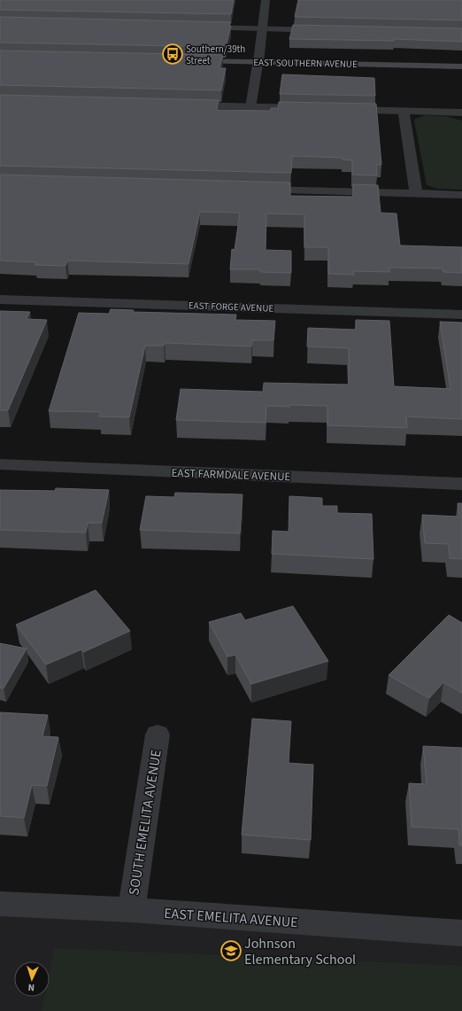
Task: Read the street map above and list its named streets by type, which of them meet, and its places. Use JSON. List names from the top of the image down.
{
  "streets": {
    "main road": ["EAST SOUTHERN AVENUE"],
    "street": [
      "EAST FORGE AVENUE",
      "EAST FARMDALE AVENUE",
      "SOUTH EMELITA AVENUE",
      "EAST EMELITA AVENUE"
    ]
  },
  "crossings": [
    ["SOUTH EMELITA AVENUE", "EAST EMELITA AVENUE"]
  ],
  "places": {
    "bus stop": ["Southern/39th Street"],
    "school or university": ["Johnson Elementary School"]
  },
  "north": "bottom"
}
